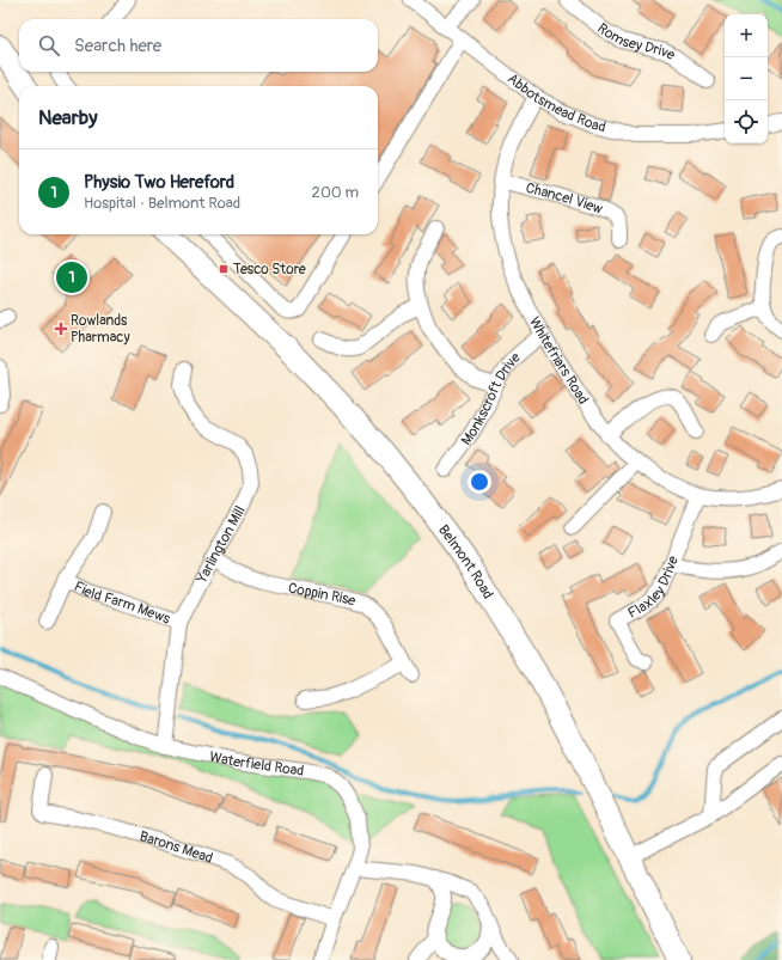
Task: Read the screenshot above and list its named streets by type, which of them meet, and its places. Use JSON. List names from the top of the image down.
{
  "streets": {
    "highway": ["Belmont Road"],
    "street": [
      "Romsey Drive",
      "Abbotsmead Road",
      "Chancel View",
      "Whitefriars Road",
      "Monkscroft Drive",
      "Yarlington Mill",
      "Flaxley Drive",
      "Coppin Rise",
      "Field Farm Mews",
      "Waterfield Road",
      "Barons Mead"
    ]
  },
  "crossings": [
    ["Abbotsmead Road", "Whitefriars Road"],
    ["Chancel View", "Whitefriars Road"],
    ["Whitefriars Road", "Monkscroft Drive"],
    ["Whitefriars Road", "Flaxley Drive"],
    ["Yarlington Mill", "Coppin Rise"],
    ["Yarlington Mill", "Field Farm Mews"],
    ["Yarlington Mill", "Waterfield Road"],
    ["Waterfield Road", "Barons Mead"]
  ],
  "places": {
    "transit": ["Tesco Store"],
    "health": ["Rowlands Pharmacy"]
  },
  "page": {
    "map_buttons": ["+", "−"],
    "search": "Search here",
    "heading": "Nearby",
    "list": [
      {
        "mark": "1",
        "name": "Physio Two Hereford",
        "note": "Hospital · Belmont Road",
        "value": "200 m"
      }
    ],
    "pins": "1"
  }
}
